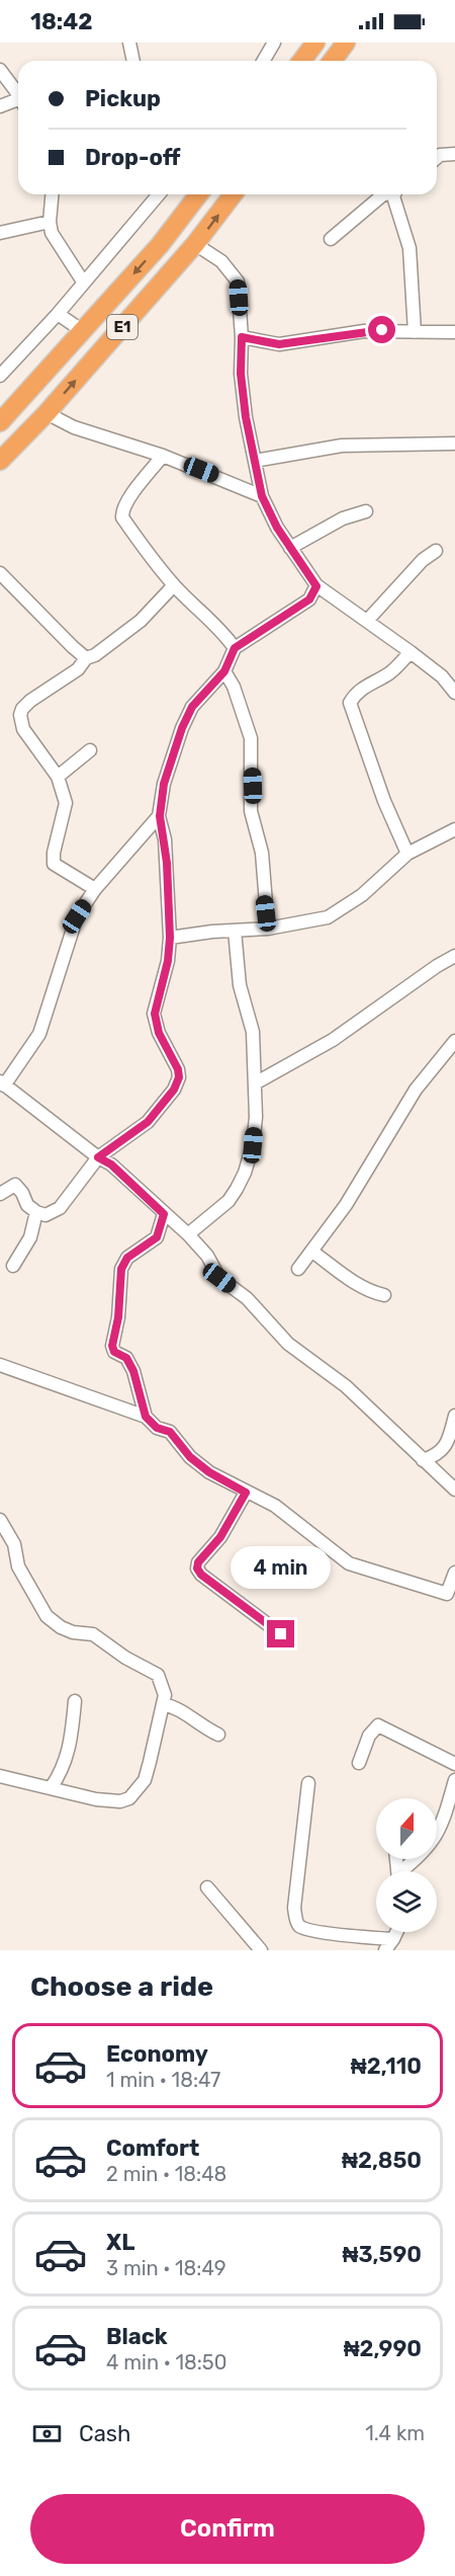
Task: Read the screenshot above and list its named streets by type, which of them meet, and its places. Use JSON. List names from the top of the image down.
{
  "streets": {
    "highway": ["E1"]
  },
  "north": "top",
  "page": {
    "status": "18:42",
    "banner": ["Pickup", "Drop-off"],
    "bubble": "4 min",
    "heading": "Choose a ride",
    "list": [
      {
        "name": "Economy",
        "note": "1 min · 18:47",
        "value": "₦2,110"
      },
      {
        "name": "Comfort",
        "note": "2 min · 18:48",
        "value": "₦2,850"
      },
      {
        "name": "XL",
        "note": "3 min · 18:49",
        "value": "₦3,590"
      },
      {
        "name": "Black",
        "note": "4 min · 18:50",
        "value": "₦2,990"
      }
    ],
    "pay": ["Cash", "1.4 km"],
    "buttons": "Confirm"
  }
}
